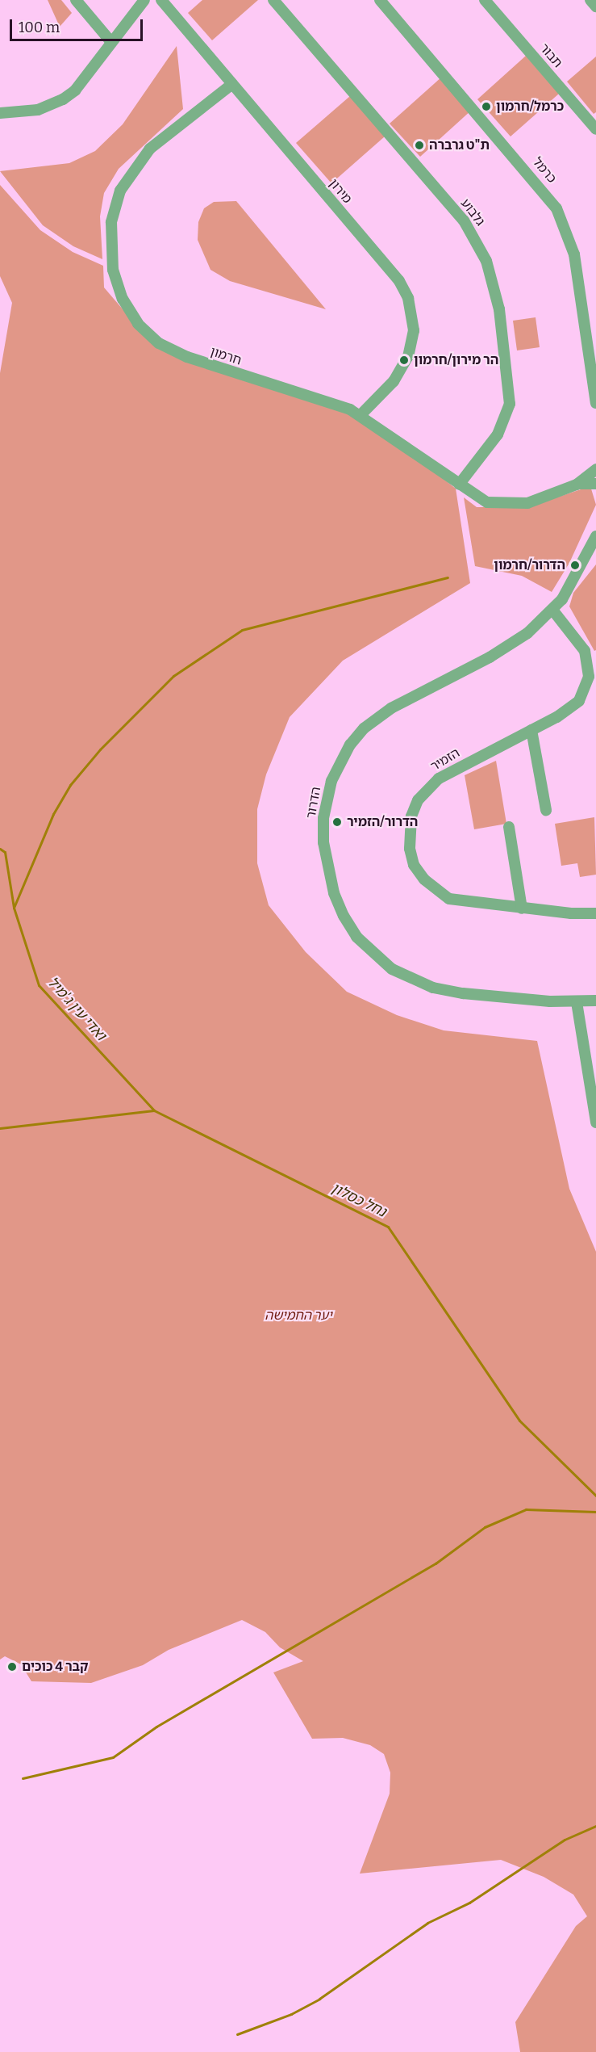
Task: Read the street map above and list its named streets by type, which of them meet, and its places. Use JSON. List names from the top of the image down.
{
  "streets": {
    "street": [
      "תבור",
      "כרמל",
      "מירון",
      "גלבוע",
      "חרמון",
      "הזמיר",
      "הדרור"
    ]
  },
  "crossings": [
    ["מירון", "חרמון"],
    ["גלבוע", "חרמון"],
    ["הזמיר", "הדרור"]
  ],
  "water": ["ואדי עין ג'מיל", "נחל כסלון"],
  "parks": ["יער החמישה"],
  "places": [
    "כרמל/חרמון",
    "ת\"ט גרברה",
    "הר מירון/חרמון",
    "הדרור/חרמון",
    "הדרור/הזמיר",
    "קבר 4 כוכים"
  ],
  "scale_bar": "100 m"
}
